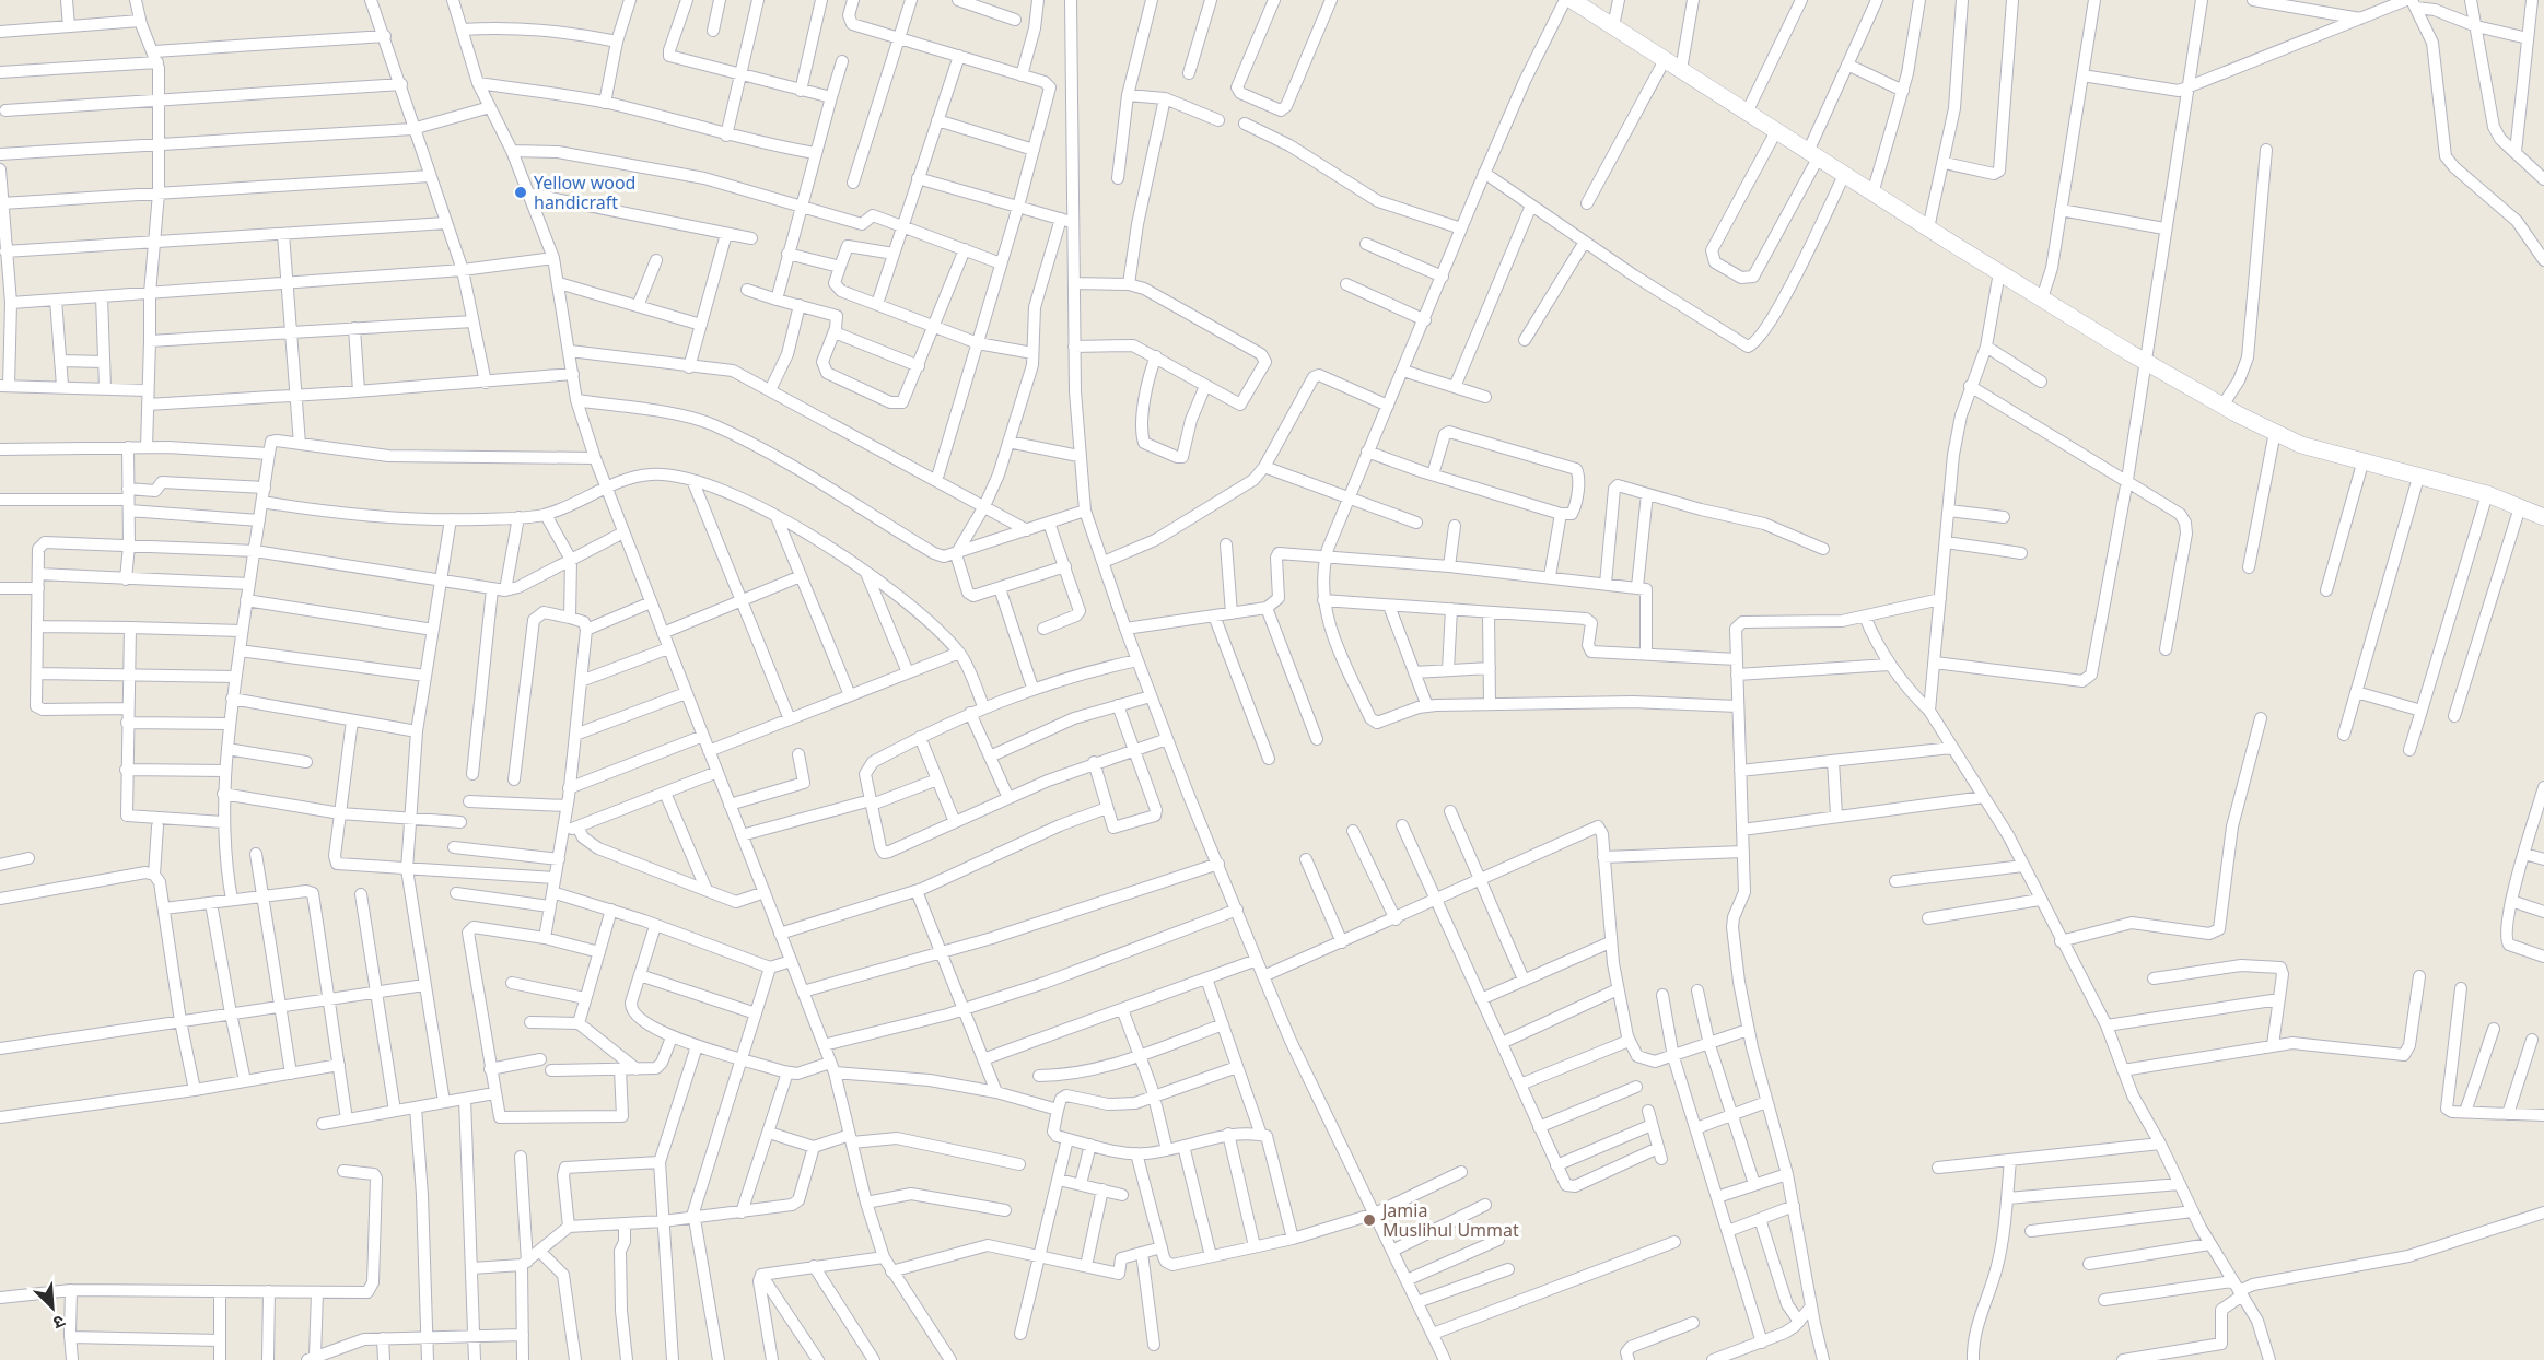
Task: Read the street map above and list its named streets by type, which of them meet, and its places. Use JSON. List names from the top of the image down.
{
  "places": ["Yellow wood handicraft", "Jamia Muslihul Ummat"],
  "north": "bottom right"
}
